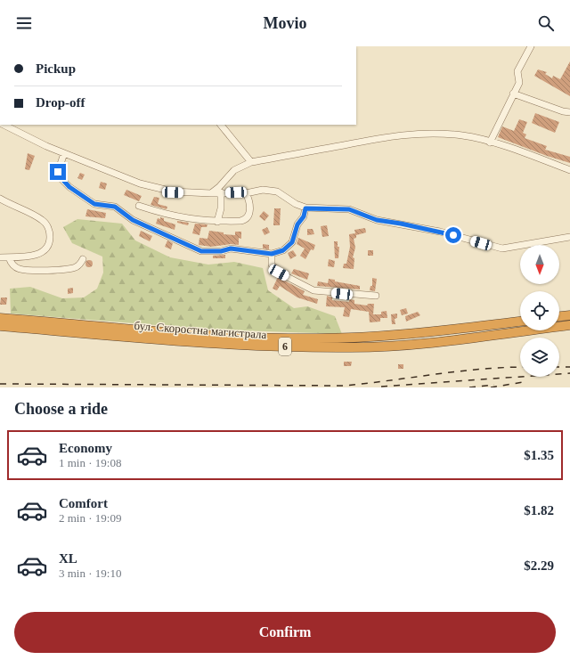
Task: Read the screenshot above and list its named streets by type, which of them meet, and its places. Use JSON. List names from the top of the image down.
{
  "streets": {
    "highway": ["бул. Скоростна магистрала", "6"]
  },
  "north": "bottom",
  "page": {
    "header": "Movio",
    "banner": ["Pickup", "Drop-off"],
    "heading": "Choose a ride",
    "list": [
      {
        "name": "Economy",
        "note": "1 min · 19:08",
        "value": "$1.35"
      },
      {
        "name": "Comfort",
        "note": "2 min · 19:09",
        "value": "$1.82"
      },
      {
        "name": "XL",
        "note": "3 min · 19:10",
        "value": "$2.29"
      }
    ],
    "buttons": "Confirm"
  }
}
